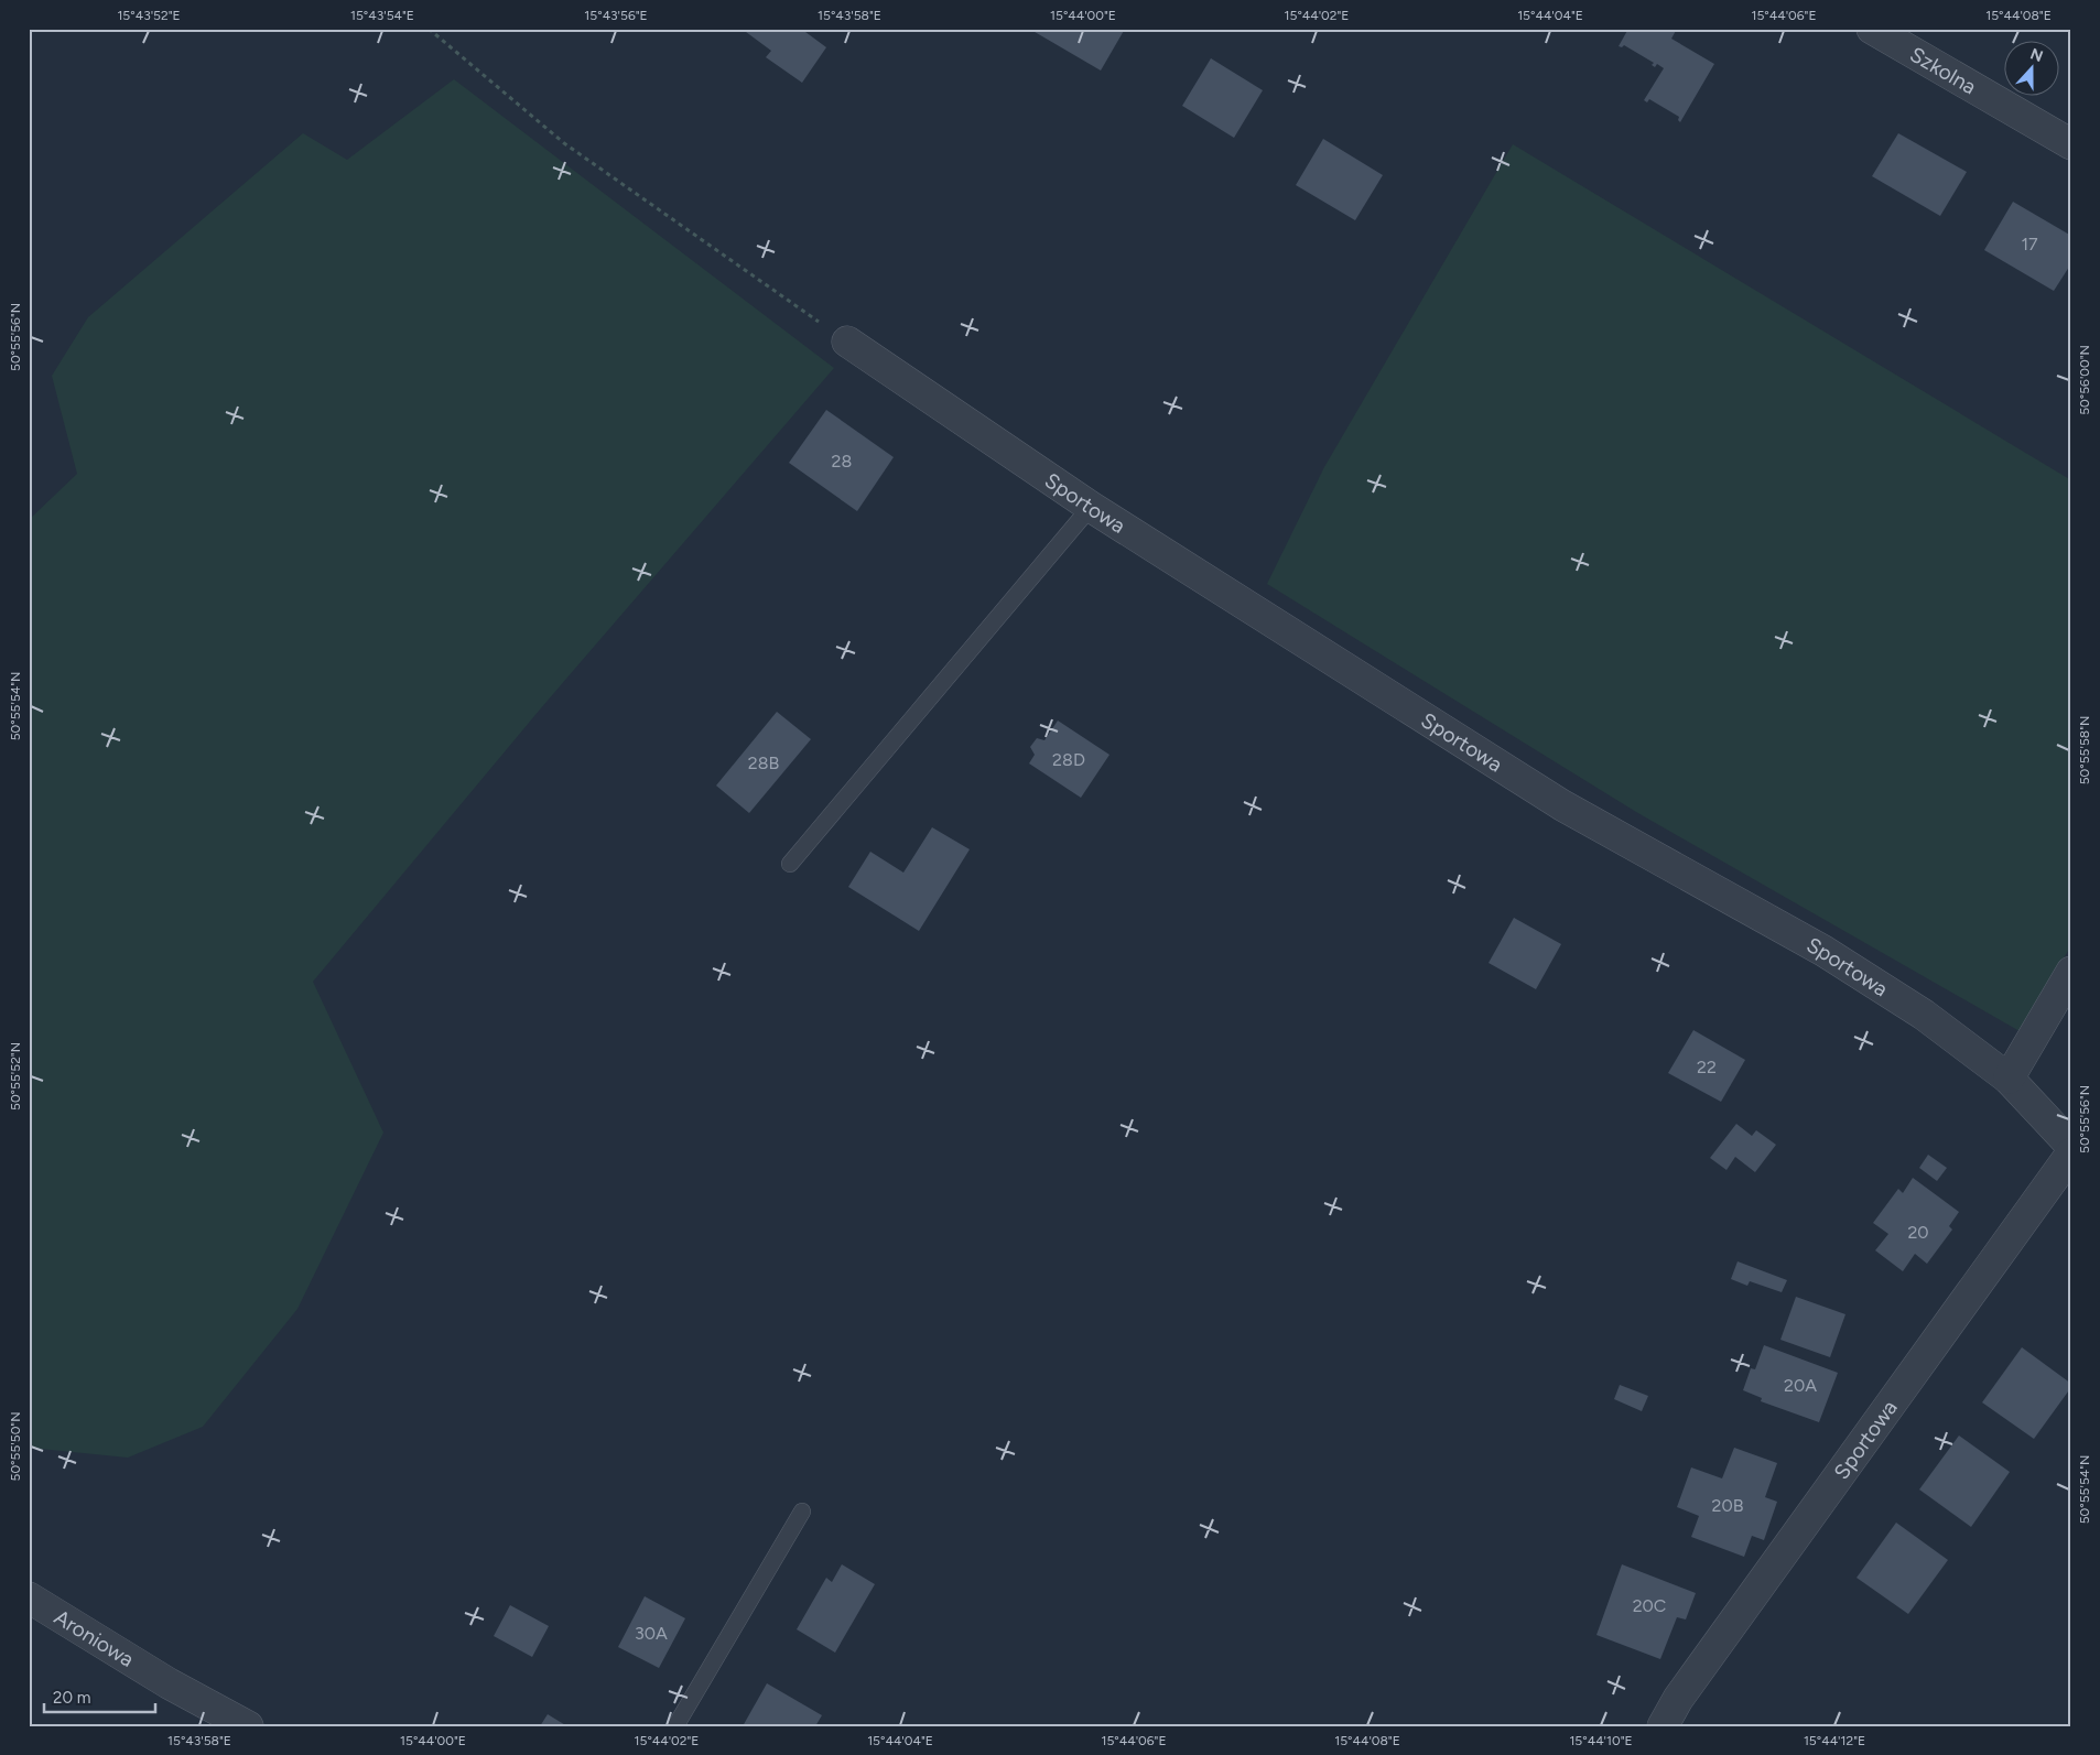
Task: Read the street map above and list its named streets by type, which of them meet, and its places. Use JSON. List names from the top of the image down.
{
  "streets": {
    "street": ["Szkolna", "Sportowa", "Aroniowa"]
  },
  "house_numbers": [
    "17",
    "28",
    "28D",
    "28B",
    "22",
    "20",
    "20A",
    "20B",
    "20C",
    "30A"
  ],
  "scale_bar": "20 m",
  "north": "top",
  "coordinates": [
    "15°43'52\"E",
    "15°43'54\"E",
    "15°43'56\"E",
    "15°43'58\"E",
    "15°44'00\"E",
    "15°44'02\"E",
    "15°44'04\"E",
    "15°44'06\"E",
    "15°44'08\"E",
    "50°55'56\"N",
    "50°56'00\"N",
    "50°55'54\"N",
    "50°55'58\"N",
    "50°55'52\"N",
    "50°55'50\"N",
    "15°44'10\"E",
    "15°44'12\"E"
  ]
}
